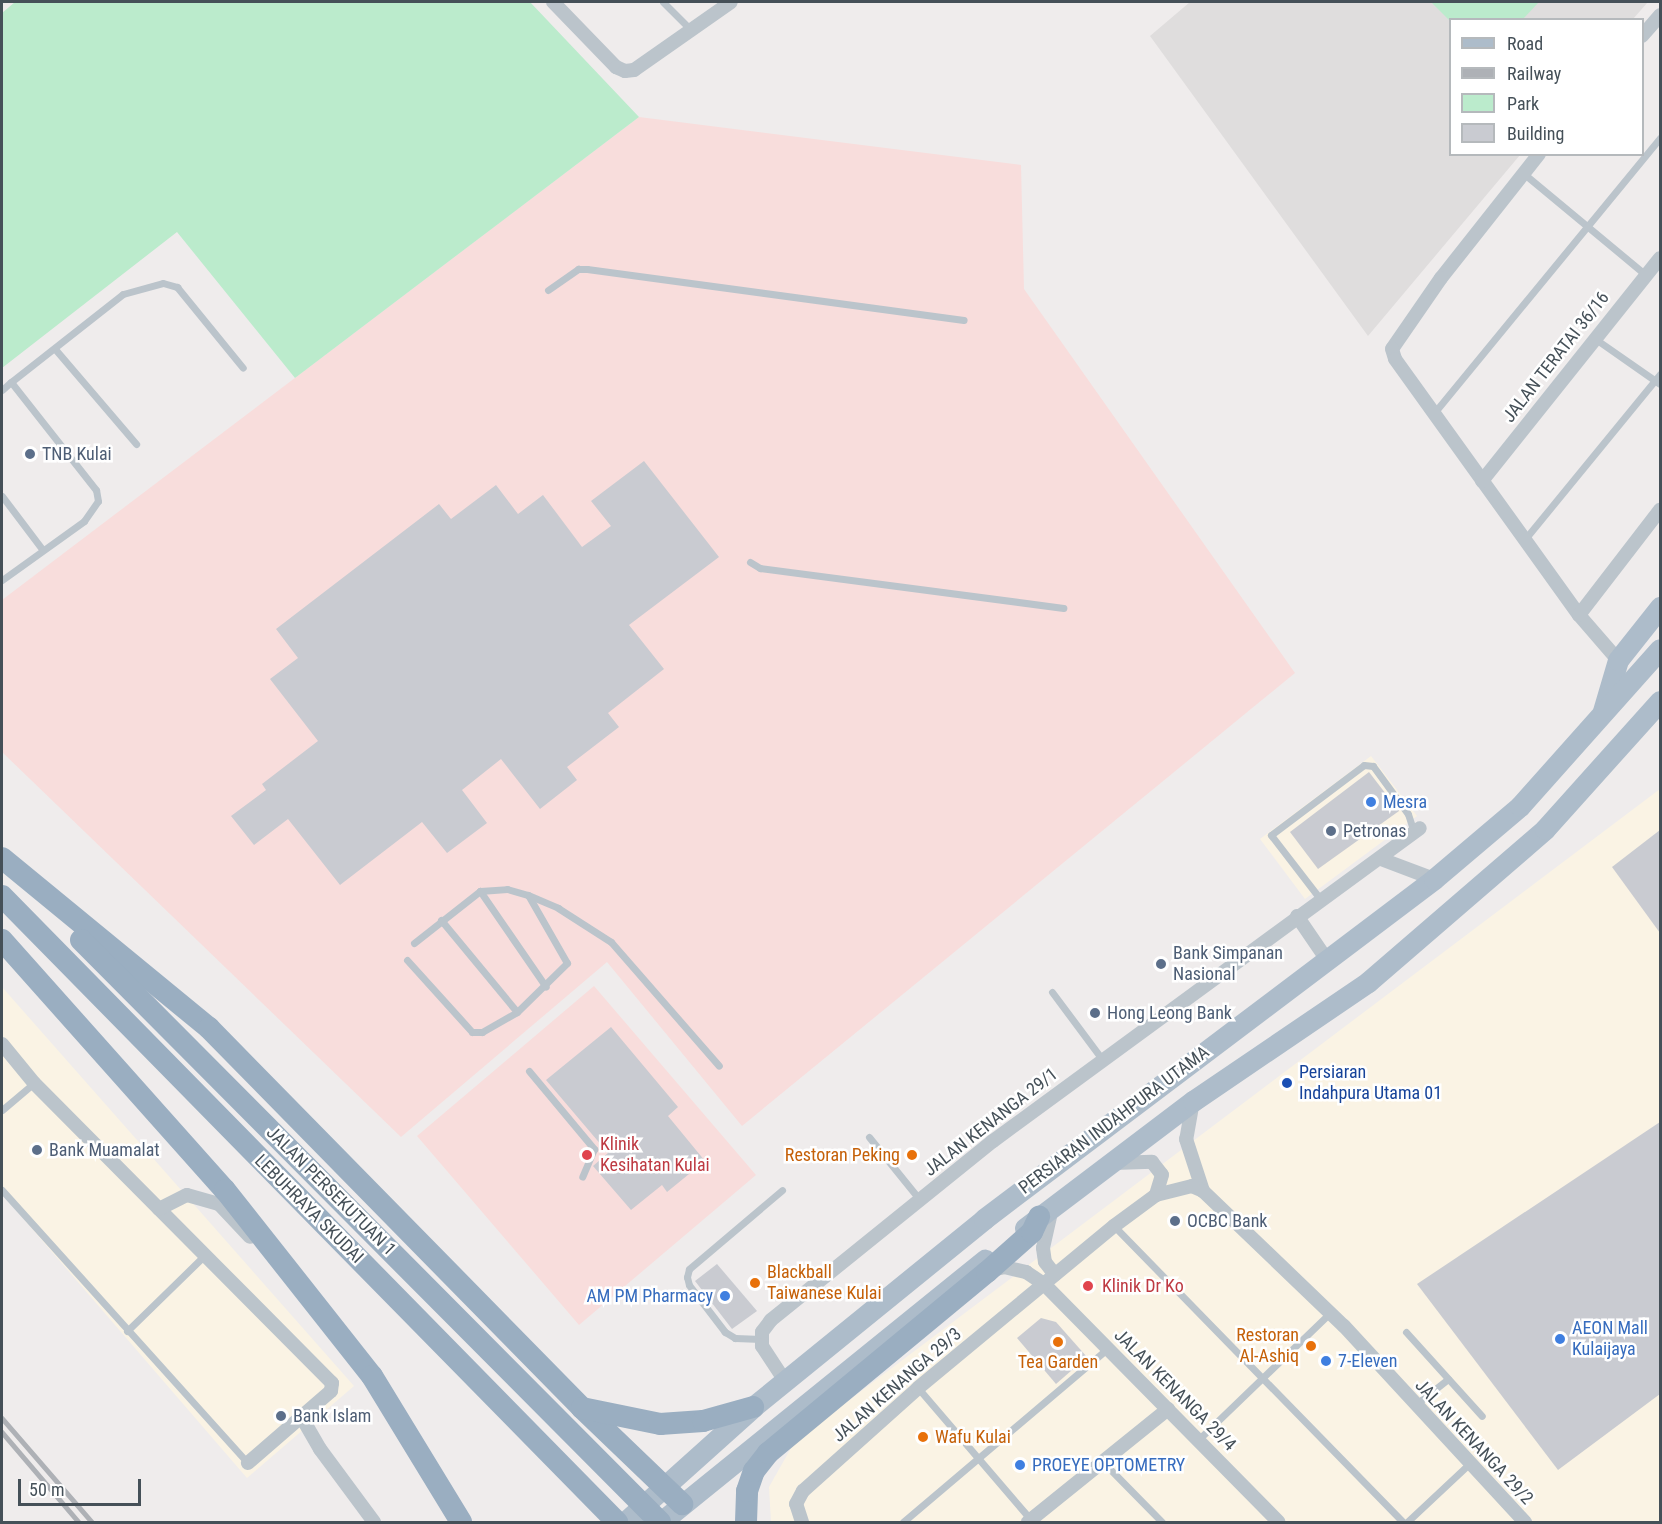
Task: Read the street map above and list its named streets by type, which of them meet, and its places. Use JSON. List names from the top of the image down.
{
  "streets": {
    "highway": ["JALAN PERSEKUTUAN 1", "LEBUHRAYA SKUDAI"],
    "main road": ["PERSIARAN INDAHPURA UTAMA"],
    "street": [
      "JALAN TERATAI 36/16",
      "JALAN KENANGA 29/1",
      "JALAN KENANGA 29/3",
      "JALAN KENANGA 29/4",
      "JALAN KENANGA 29/2"
    ]
  },
  "crossings": [
    ["PERSIARAN INDAHPURA UTAMA", "JALAN PERSEKUTUAN 1"],
    ["JALAN KENANGA 29/3", "JALAN KENANGA 29/4"]
  ],
  "places": [
    "TNB Kulai",
    "Mesra",
    "Petronas",
    "Bank Simpanan Nasional",
    "Hong Leong Bank",
    "Persiaran Indahpura Utama 01",
    "Bank Muamalat",
    "Klinik Kesihatan Kulai",
    "Restoran Peking",
    "OCBC Bank",
    "Blackball Taiwanese Kulai",
    "Klinik Dr Ko",
    "AM PM Pharmacy",
    "AEON Mall Kulaijaya",
    "Tea Garden",
    "Restoran Al-Ashiq",
    "7-Eleven",
    "Bank Islam",
    "Wafu Kulai",
    "PROEYE OPTOMETRY"
  ],
  "legend": [
    "Road",
    "Railway",
    "Park",
    "Building"
  ],
  "scale_bar": "50 m"
}
